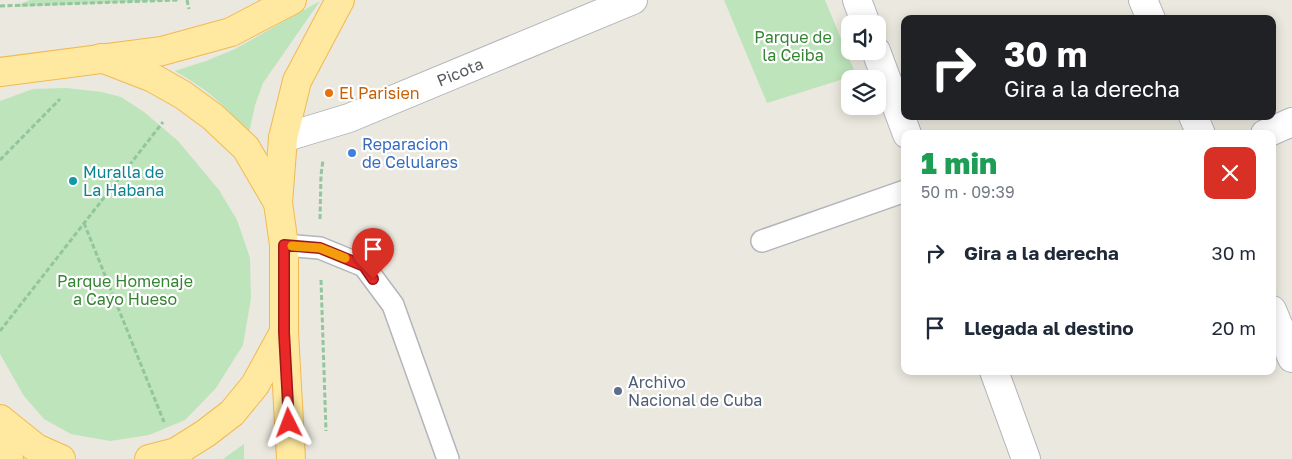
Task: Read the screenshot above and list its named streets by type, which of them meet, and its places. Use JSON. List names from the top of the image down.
{
  "streets": {
    "street": ["Picota"]
  },
  "parks": ["Parque de la Ceiba", "Parque Homenaje a Cayo Hueso"],
  "places": [
    "El Parisien",
    "Reparacion de Celulares",
    "Muralla de La Habana",
    "Archivo Nacional de Cuba"
  ],
  "page": {
    "turn": ["30 m", "Gira a la derecha"],
    "heading": ["1 min", "50 m · 09:39"],
    "list": [
      {
        "name": "Gira a la derecha",
        "value": "30 m"
      },
      {
        "name": "Llegada al destino",
        "value": "20 m"
      }
    ]
  }
}
